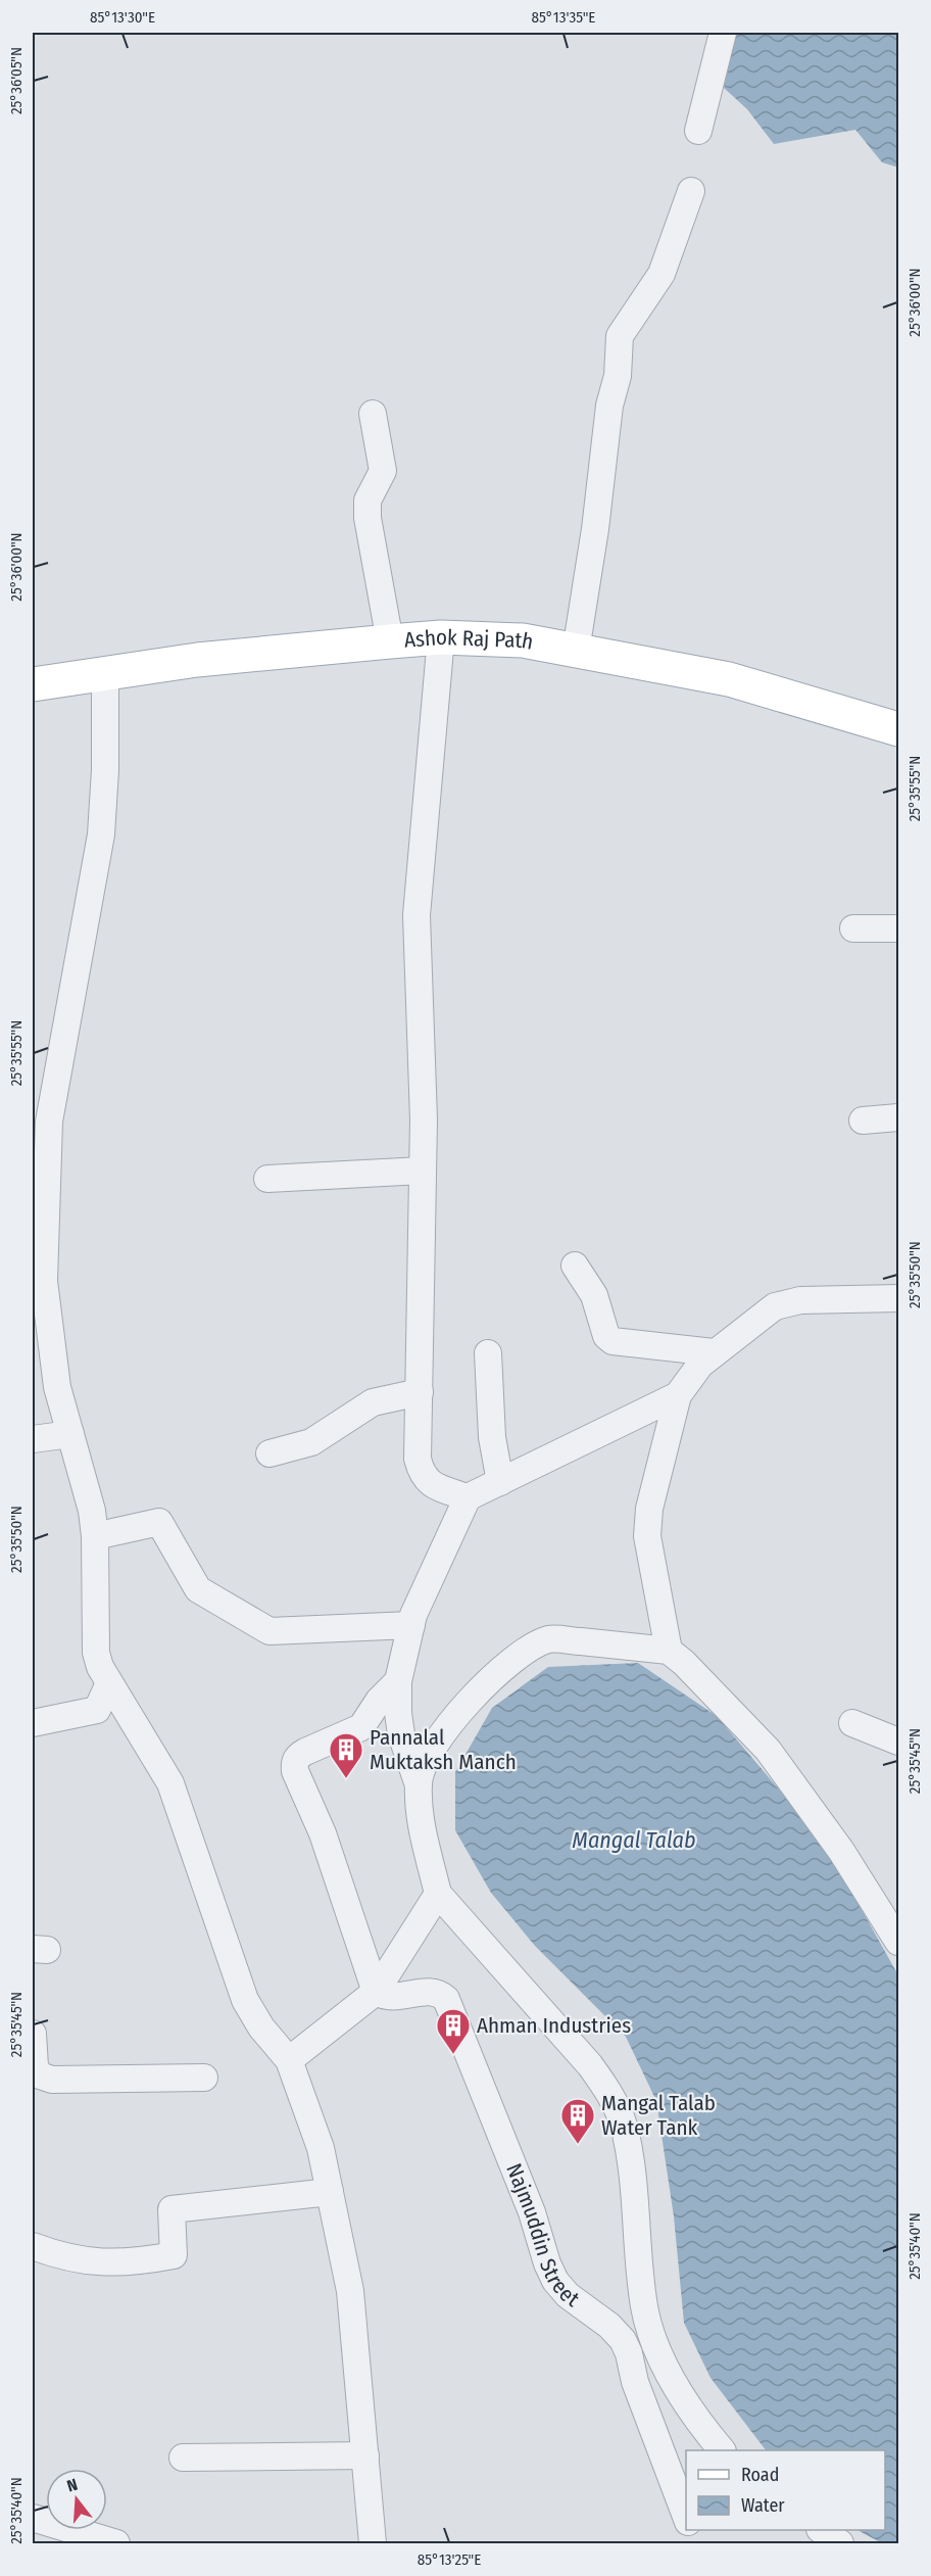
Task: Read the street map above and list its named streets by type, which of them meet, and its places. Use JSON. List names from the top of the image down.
{
  "streets": {
    "main road": ["Ashok Raj Path"],
    "street": ["Najmuddin Street"]
  },
  "water": ["Mangal Talab"],
  "places": {
    "building": ["Pannalal Muktaksh Manch", "Ahman Industries", "Mangal Talab Water Tank"]
  },
  "legend": ["Road", "Water"],
  "north": "top",
  "coordinates": [
    "85°13'30\"E",
    "85°13'35\"E",
    "25°36'05\"N",
    "25°36'00\"N",
    "25°35'55\"N",
    "25°35'50\"N",
    "25°35'45\"N",
    "25°35'40\"N",
    "85°13'25\"E"
  ]
}
